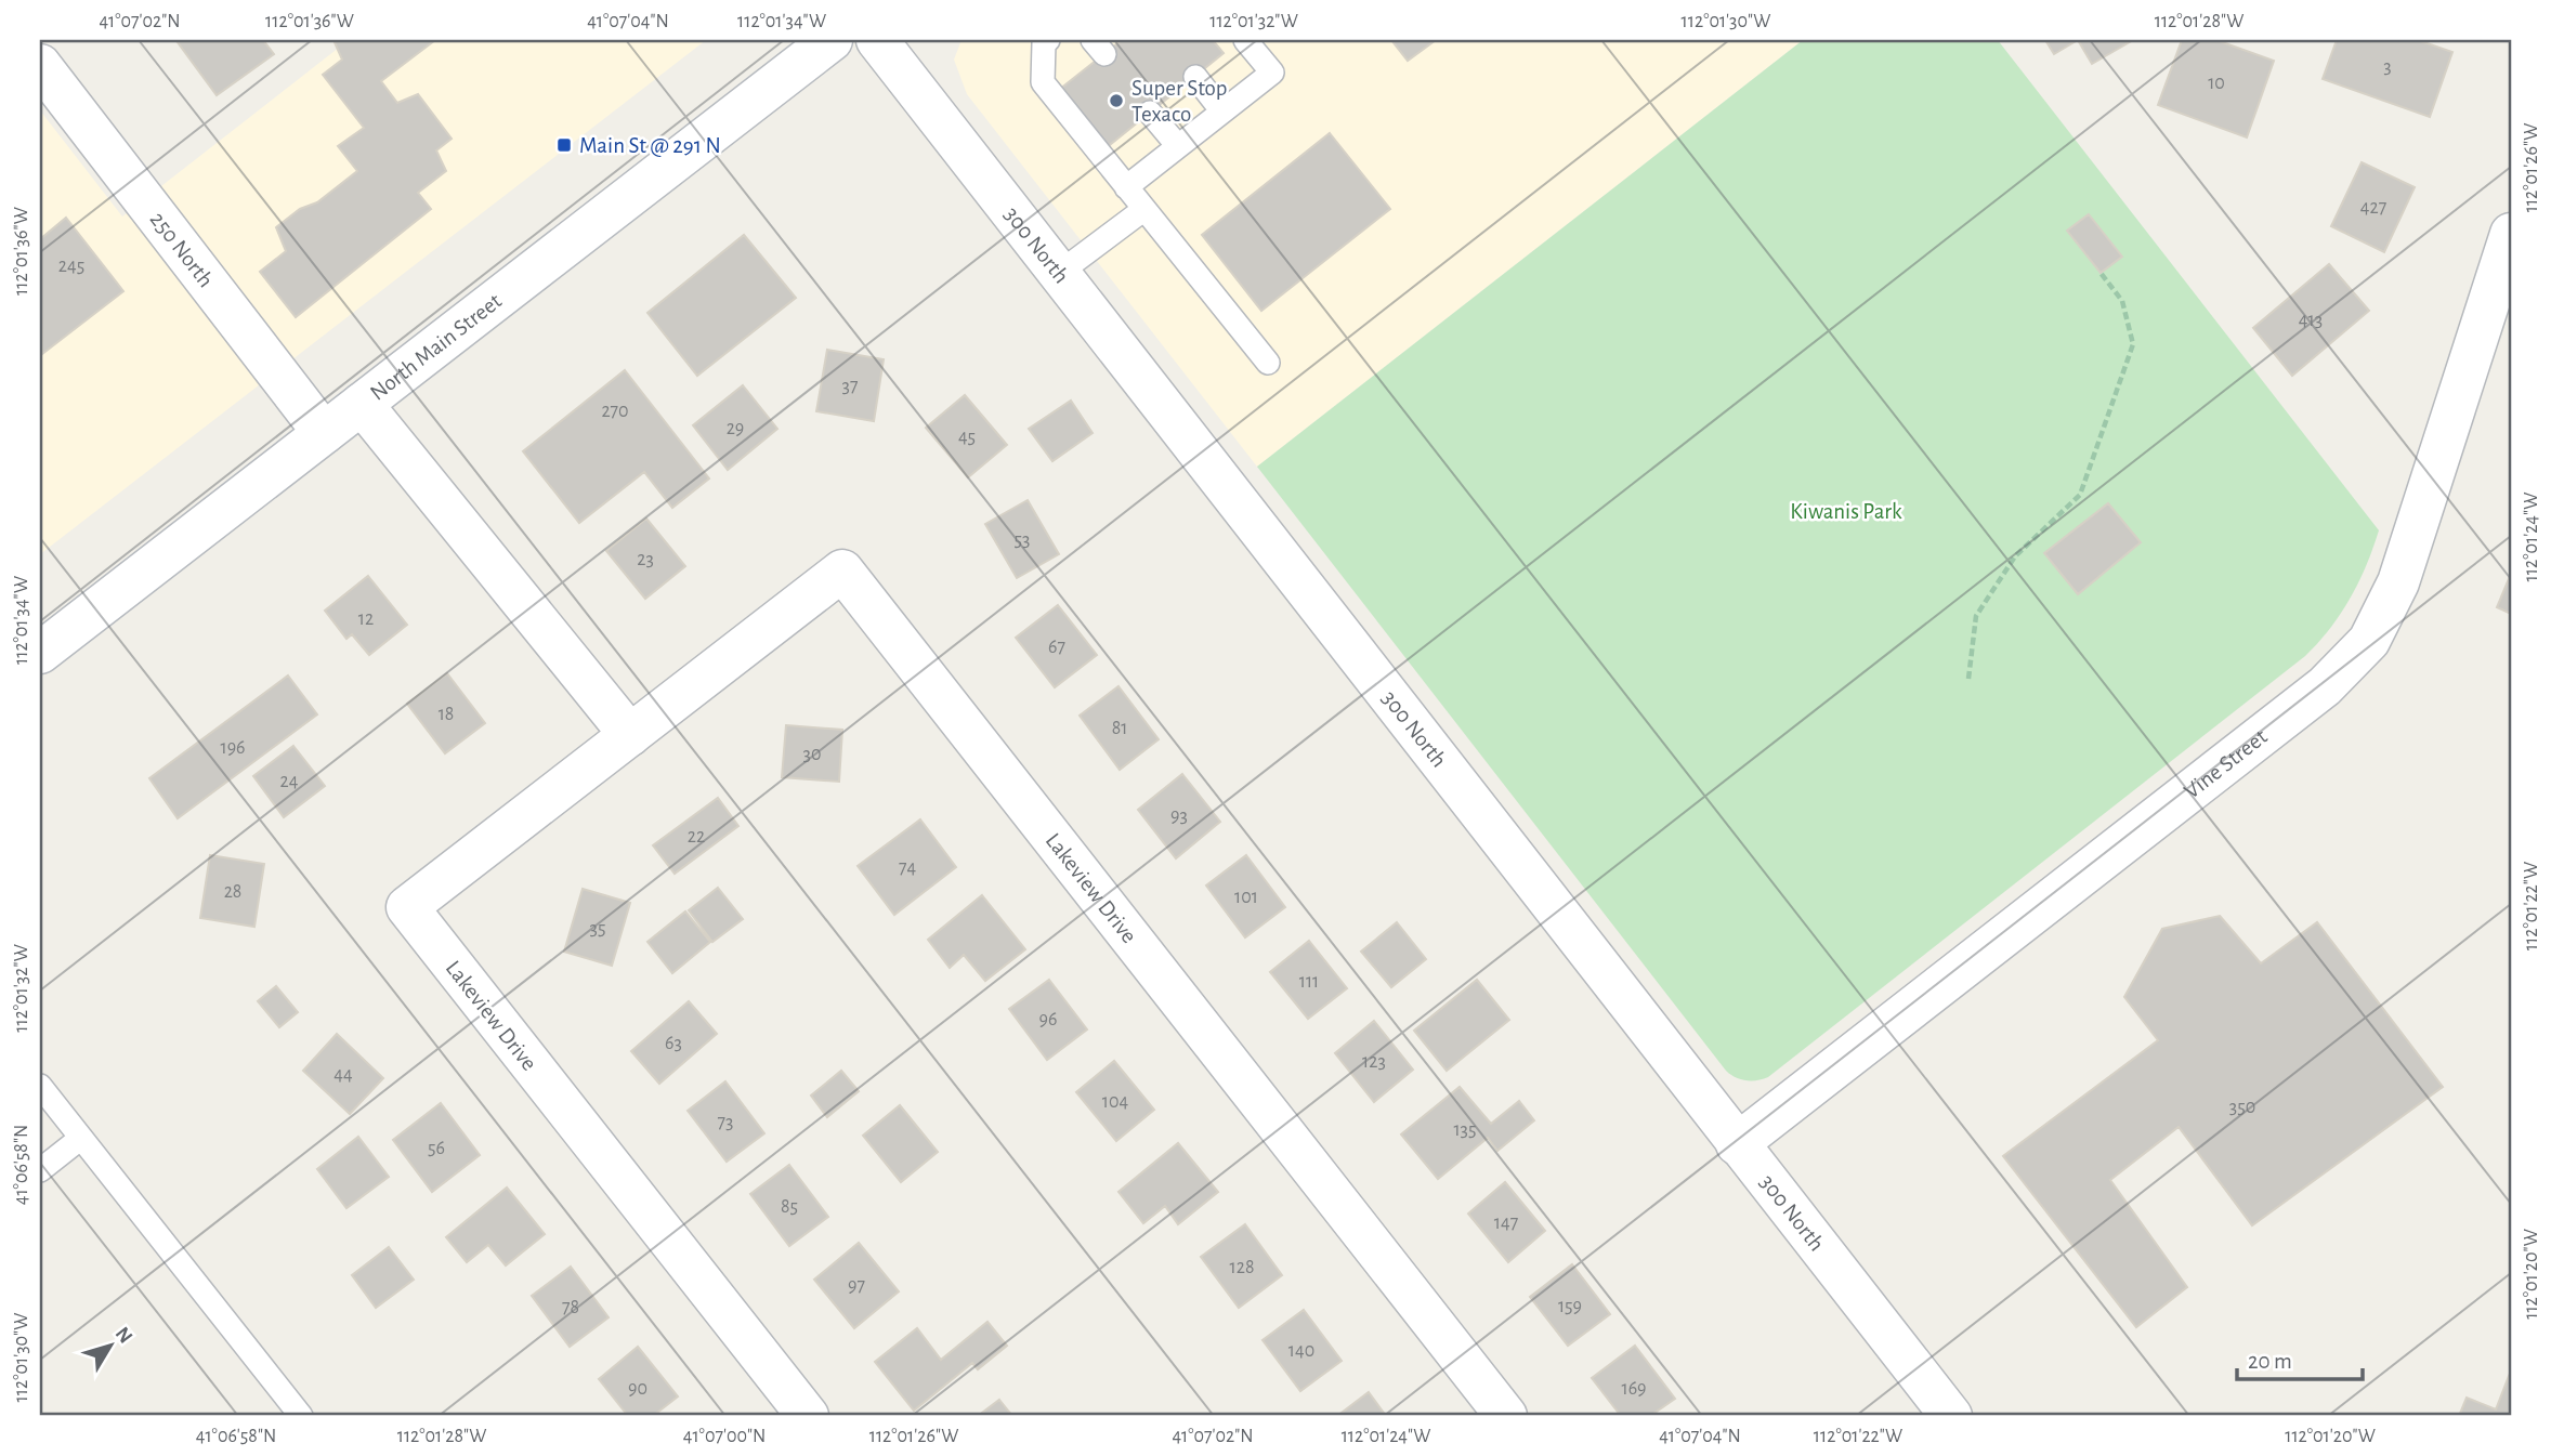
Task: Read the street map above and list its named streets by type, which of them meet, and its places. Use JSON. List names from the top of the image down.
{
  "streets": {
    "street": [
      "300 North",
      "250 North",
      "North Main Street",
      "Vine Street",
      "Lakeview Drive"
    ]
  },
  "crossings": [
    ["300 North", "Vine Street"],
    ["250 North", "North Main Street"]
  ],
  "parks": ["Kiwanis Park"],
  "places": {
    "other": ["Super Stop Texaco"],
    "transit": ["Main St @ 291 N"]
  },
  "house_numbers": [
    "3",
    "10",
    "427",
    "245",
    "413",
    "37",
    "270",
    "29",
    "45",
    "53",
    "23",
    "12",
    "67",
    "18",
    "81",
    "196",
    "30",
    "24",
    "93",
    "22",
    "74",
    "28",
    "101",
    "35",
    "111",
    "96",
    "63",
    "123",
    "44",
    "104",
    "350",
    "73",
    "135",
    "56",
    "85",
    "147",
    "128",
    "97",
    "159",
    "78",
    "140",
    "90",
    "169"
  ],
  "scale_bar": "20 m",
  "north": "top right",
  "coordinates": [
    "41°07'02\"N",
    "112°01'36\"W",
    "41°07'04\"N",
    "112°01'34\"W",
    "112°01'32\"W",
    "112°01'30\"W",
    "112°01'28\"W",
    "112°01'26\"W",
    "112°01'24\"W",
    "112°01'22\"W",
    "41°06'58\"N",
    "112°01'20\"W",
    "41°07'00\"N"
  ]
}
